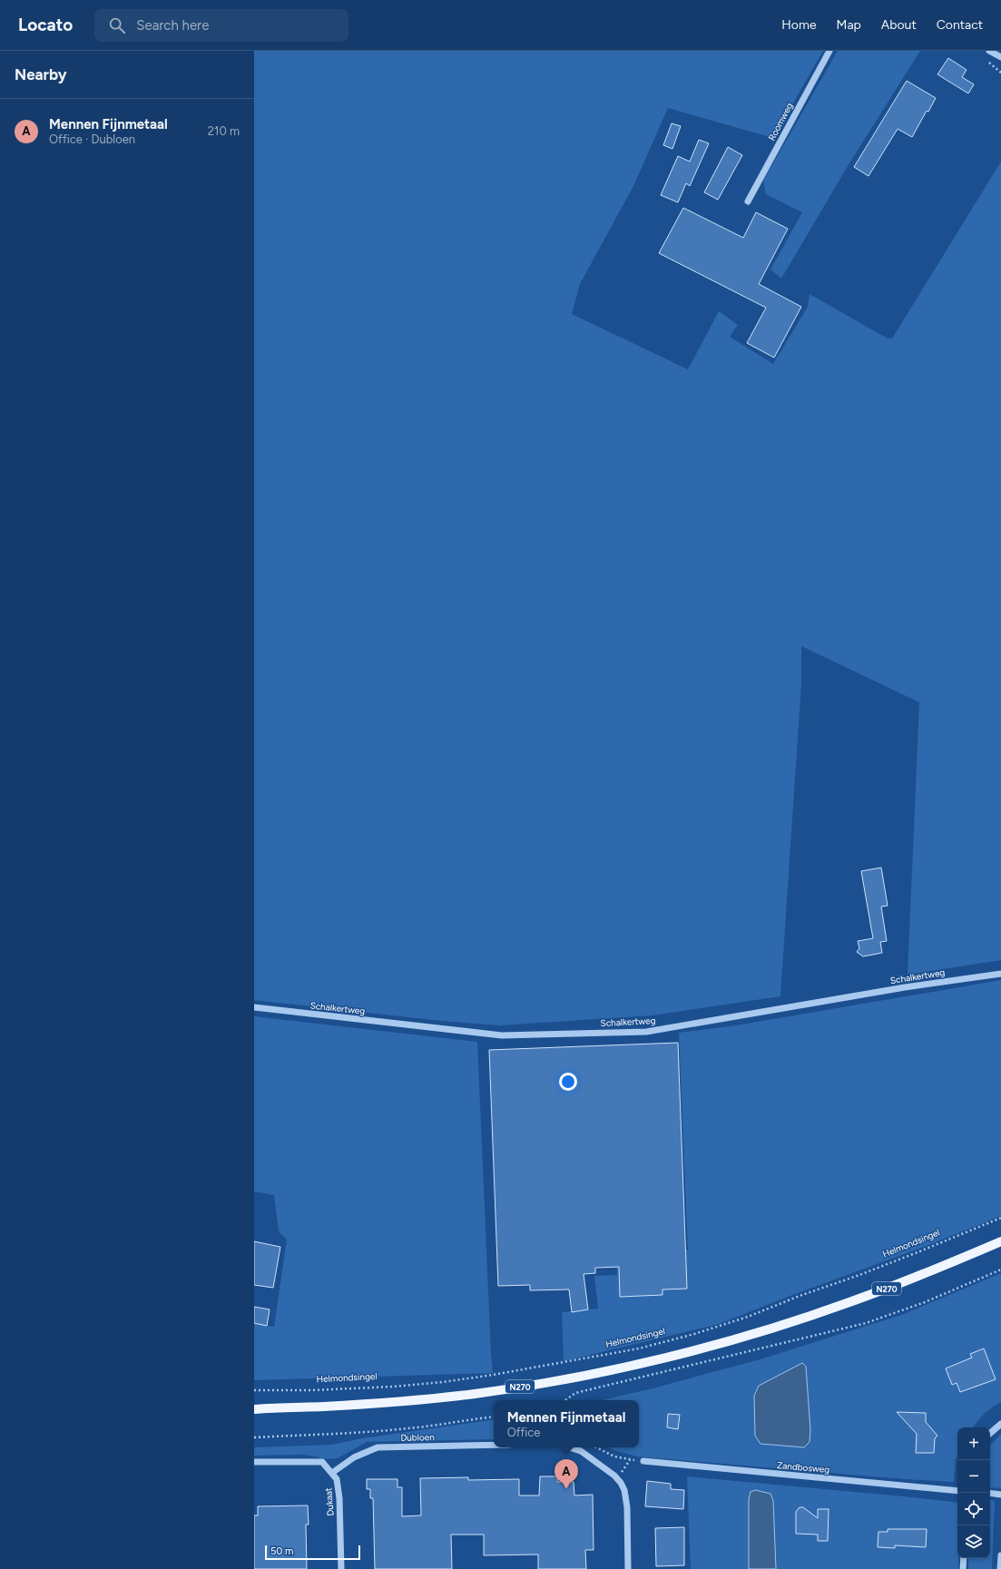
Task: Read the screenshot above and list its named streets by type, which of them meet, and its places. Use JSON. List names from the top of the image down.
{
  "streets": {
    "main road": ["N270"],
    "street": [
      "Roomweg",
      "Schalkertweg",
      "Dubloen",
      "Zandbosweg",
      "Dukaat"
    ],
    "path": ["Helmondsingel"]
  },
  "crossings": [
    ["Dubloen", "Dukaat"]
  ],
  "scale_bar": "50 m",
  "page": {
    "header": "Locato",
    "search": "Search here",
    "nav": [
      "Home",
      "Map",
      "About",
      "Contact"
    ],
    "heading": "Nearby",
    "list": [
      {
        "mark": "A",
        "name": "Mennen Fijnmetaal",
        "note": "Office · Dubloen",
        "value": "210 m"
      }
    ],
    "popup": ["Mennen Fijnmetaal", "Office"],
    "map_buttons": ["+", "−"],
    "pins": "A",
    "scale": "50 m"
  }
}
